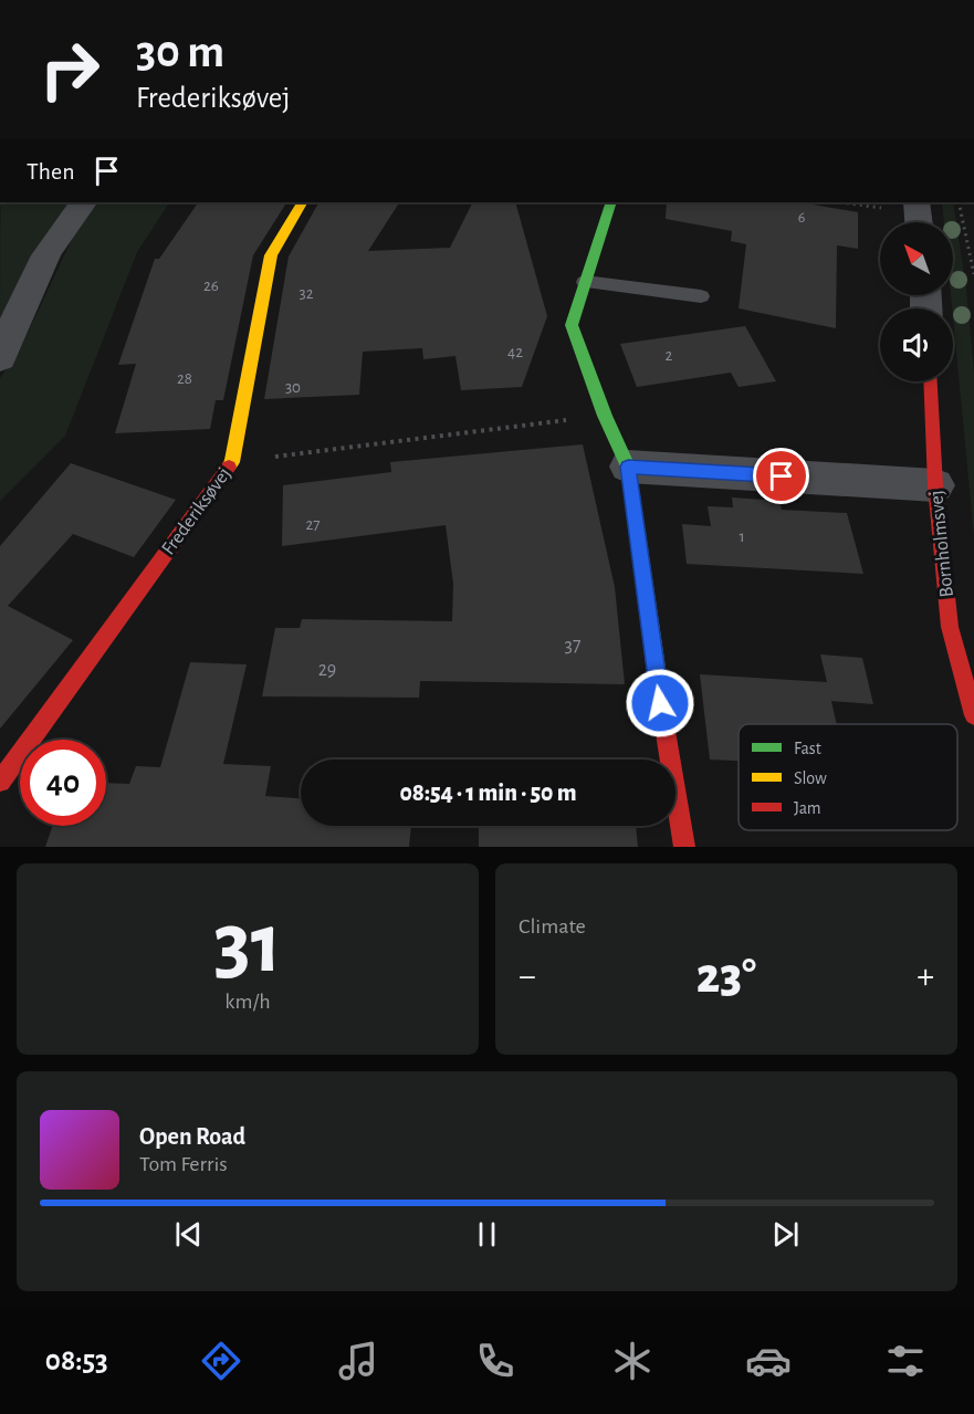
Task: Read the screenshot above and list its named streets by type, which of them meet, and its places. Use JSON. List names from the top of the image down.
{
  "streets": {
    "street": ["Frederiksøvej", "Bornholmsvej"]
  },
  "house_numbers": [
    "6",
    "26",
    "32",
    "42",
    "2",
    "28",
    "30",
    "27",
    "1",
    "37",
    "29"
  ],
  "legend": ["Fast", "Slow", "Jam"],
  "north": "top left",
  "page": {
    "turn": ["30 m", "Frederiksøvej"],
    "then": "Then",
    "limit": "40",
    "trip": "08:54 · 1 min · 50 m",
    "tile": [
      ["31", "km/h"],
      "Climate"
    ],
    "heat": ["−", "23°", "+"],
    "song": ["Open Road", "Tom Ferris"],
    "tabs": "08:53"
  }
}
